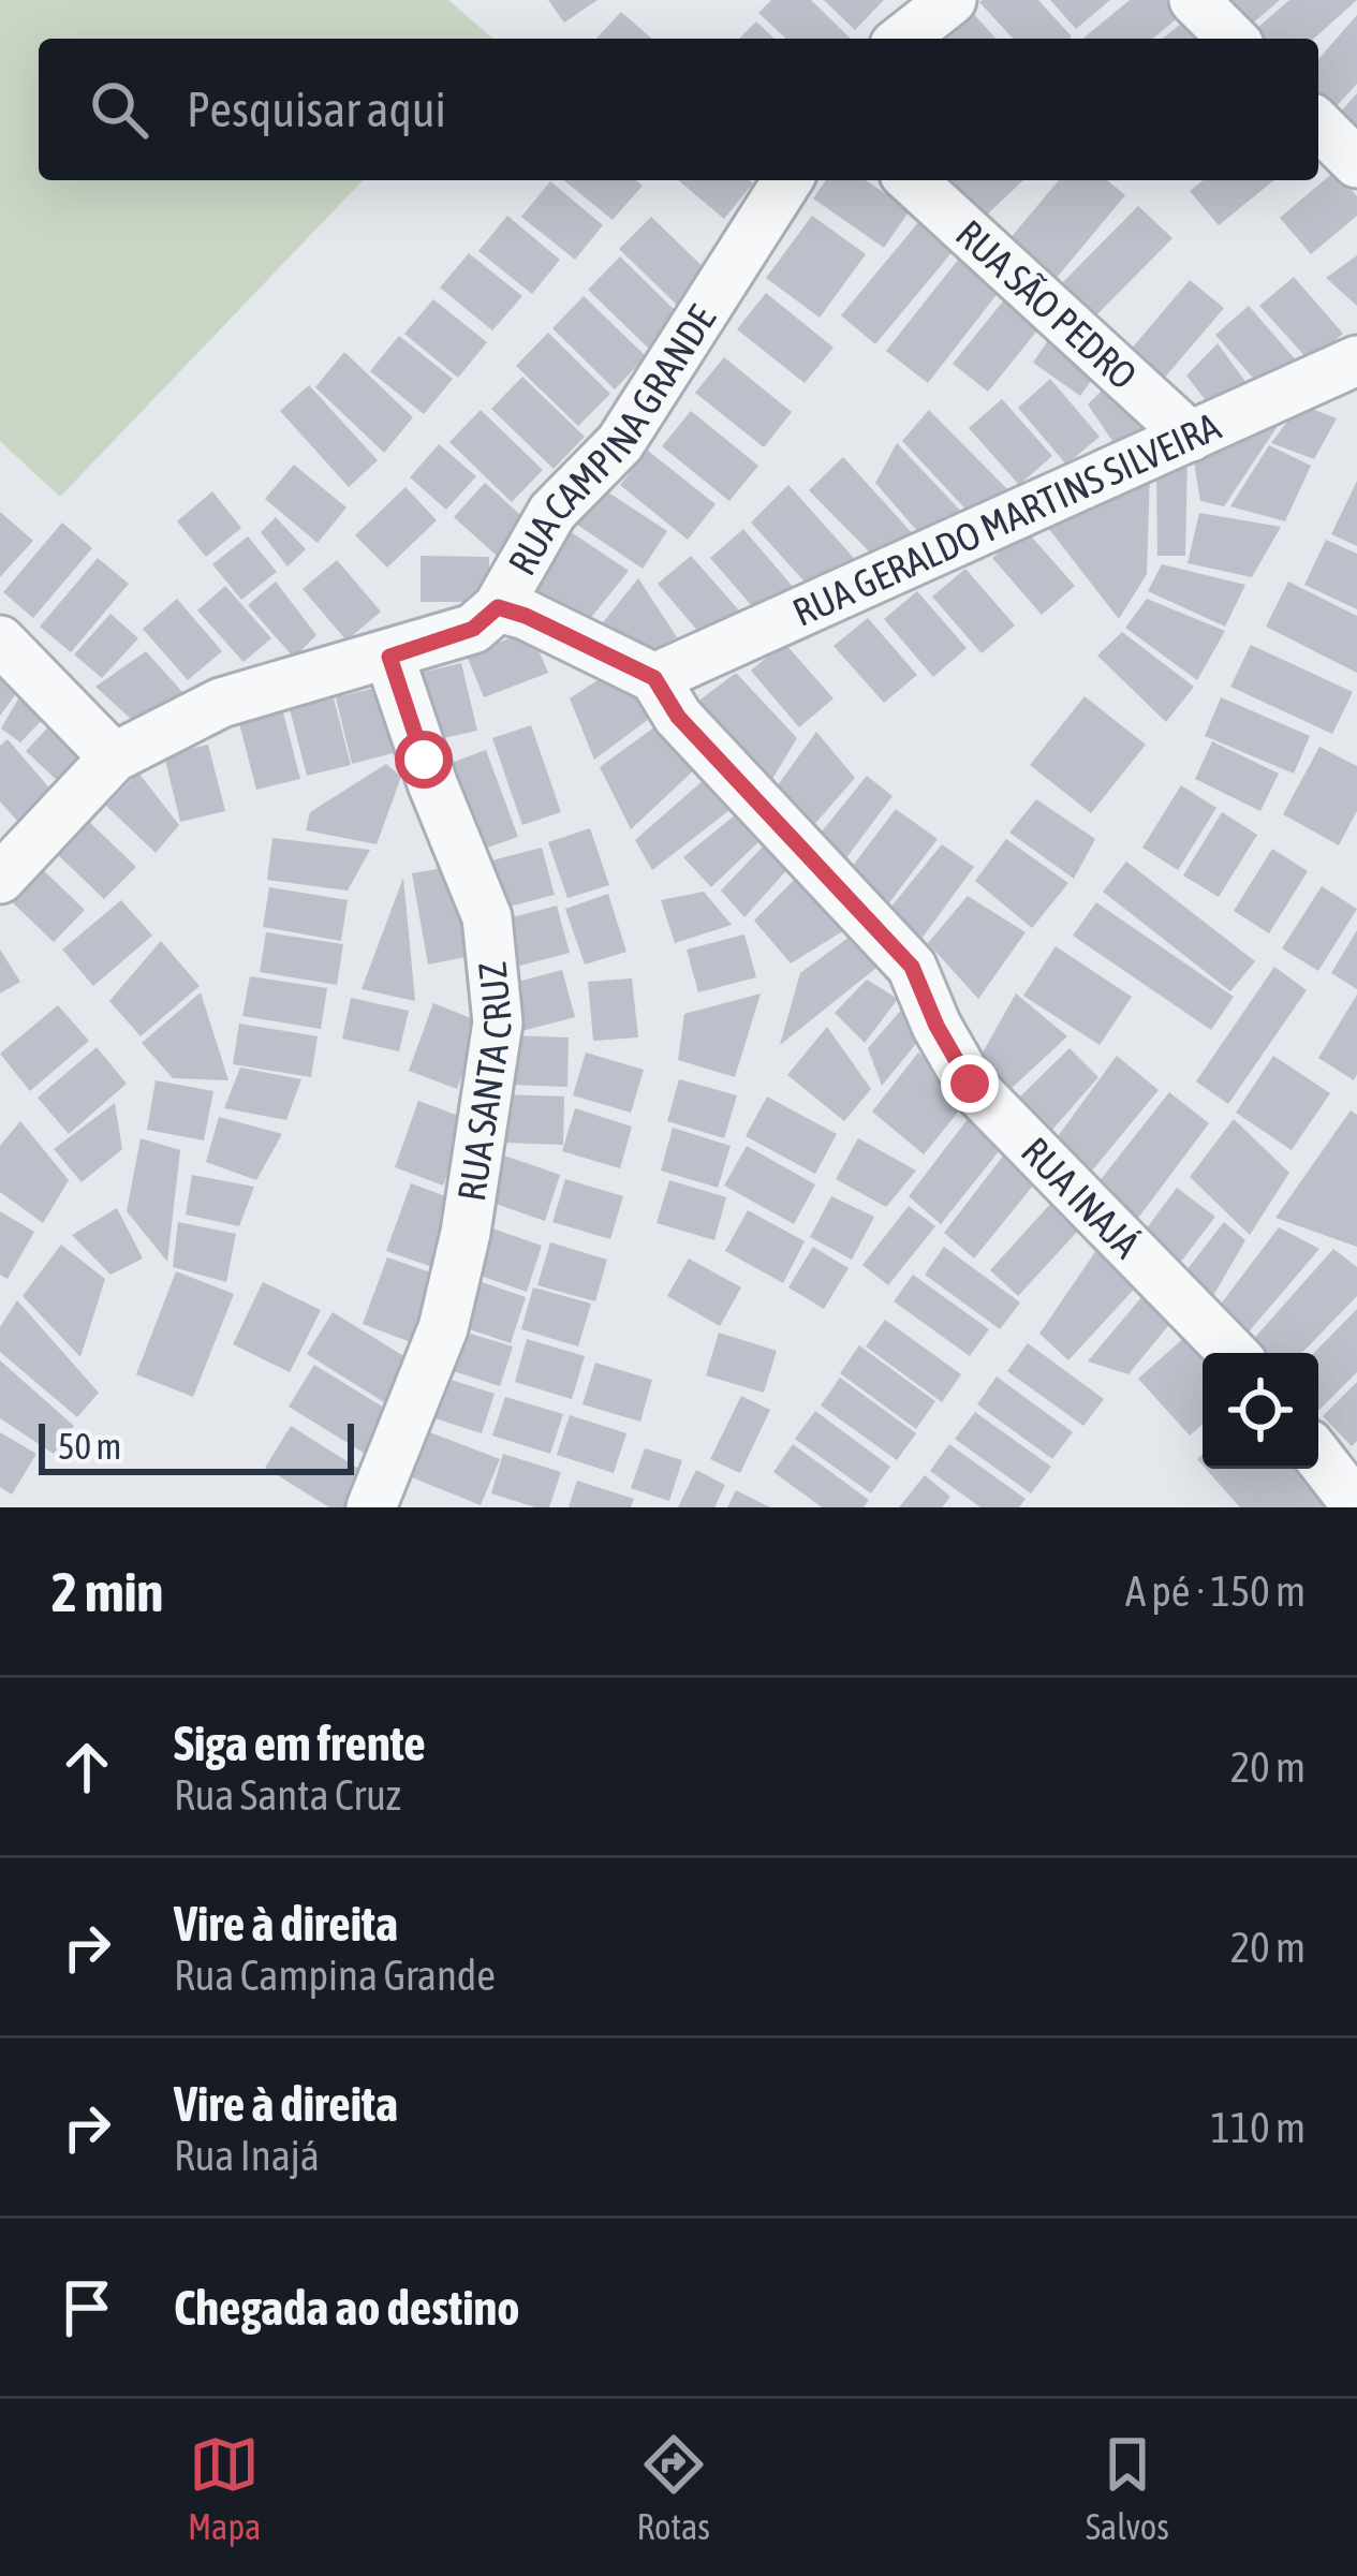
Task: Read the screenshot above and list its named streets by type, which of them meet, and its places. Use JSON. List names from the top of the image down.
{
  "streets": {
    "street": [
      "RUA SÃO PEDRO",
      "RUA CAMPINA GRANDE",
      "RUA GERALDO MARTINS SILVEIRA",
      "RUA SANTA CRUZ",
      "RUA INAJÁ"
    ]
  },
  "crossings": [
    ["RUA SÃO PEDRO", "RUA GERALDO MARTINS SILVEIRA"],
    ["RUA CAMPINA GRANDE", "RUA SANTA CRUZ"],
    ["RUA CAMPINA GRANDE", "RUA INAJÁ"],
    ["RUA GERALDO MARTINS SILVEIRA", "RUA INAJÁ"]
  ],
  "scale_bar": "50 m",
  "page": {
    "search": "Pesquisar aqui",
    "scale": "50 m",
    "heading": ["2 min", "A pé · 150 m"],
    "list": [
      ["Siga em frente", "Rua Santa Cruz", "20 m"],
      ["Vire à direita", "Rua Campina Grande", "20 m"],
      ["Vire à direita", "Rua Inajá", "110 m"],
      "Chegada ao destino"
    ],
    "nav": ["Mapa", "Rotas", "Salvos"]
  }
}
